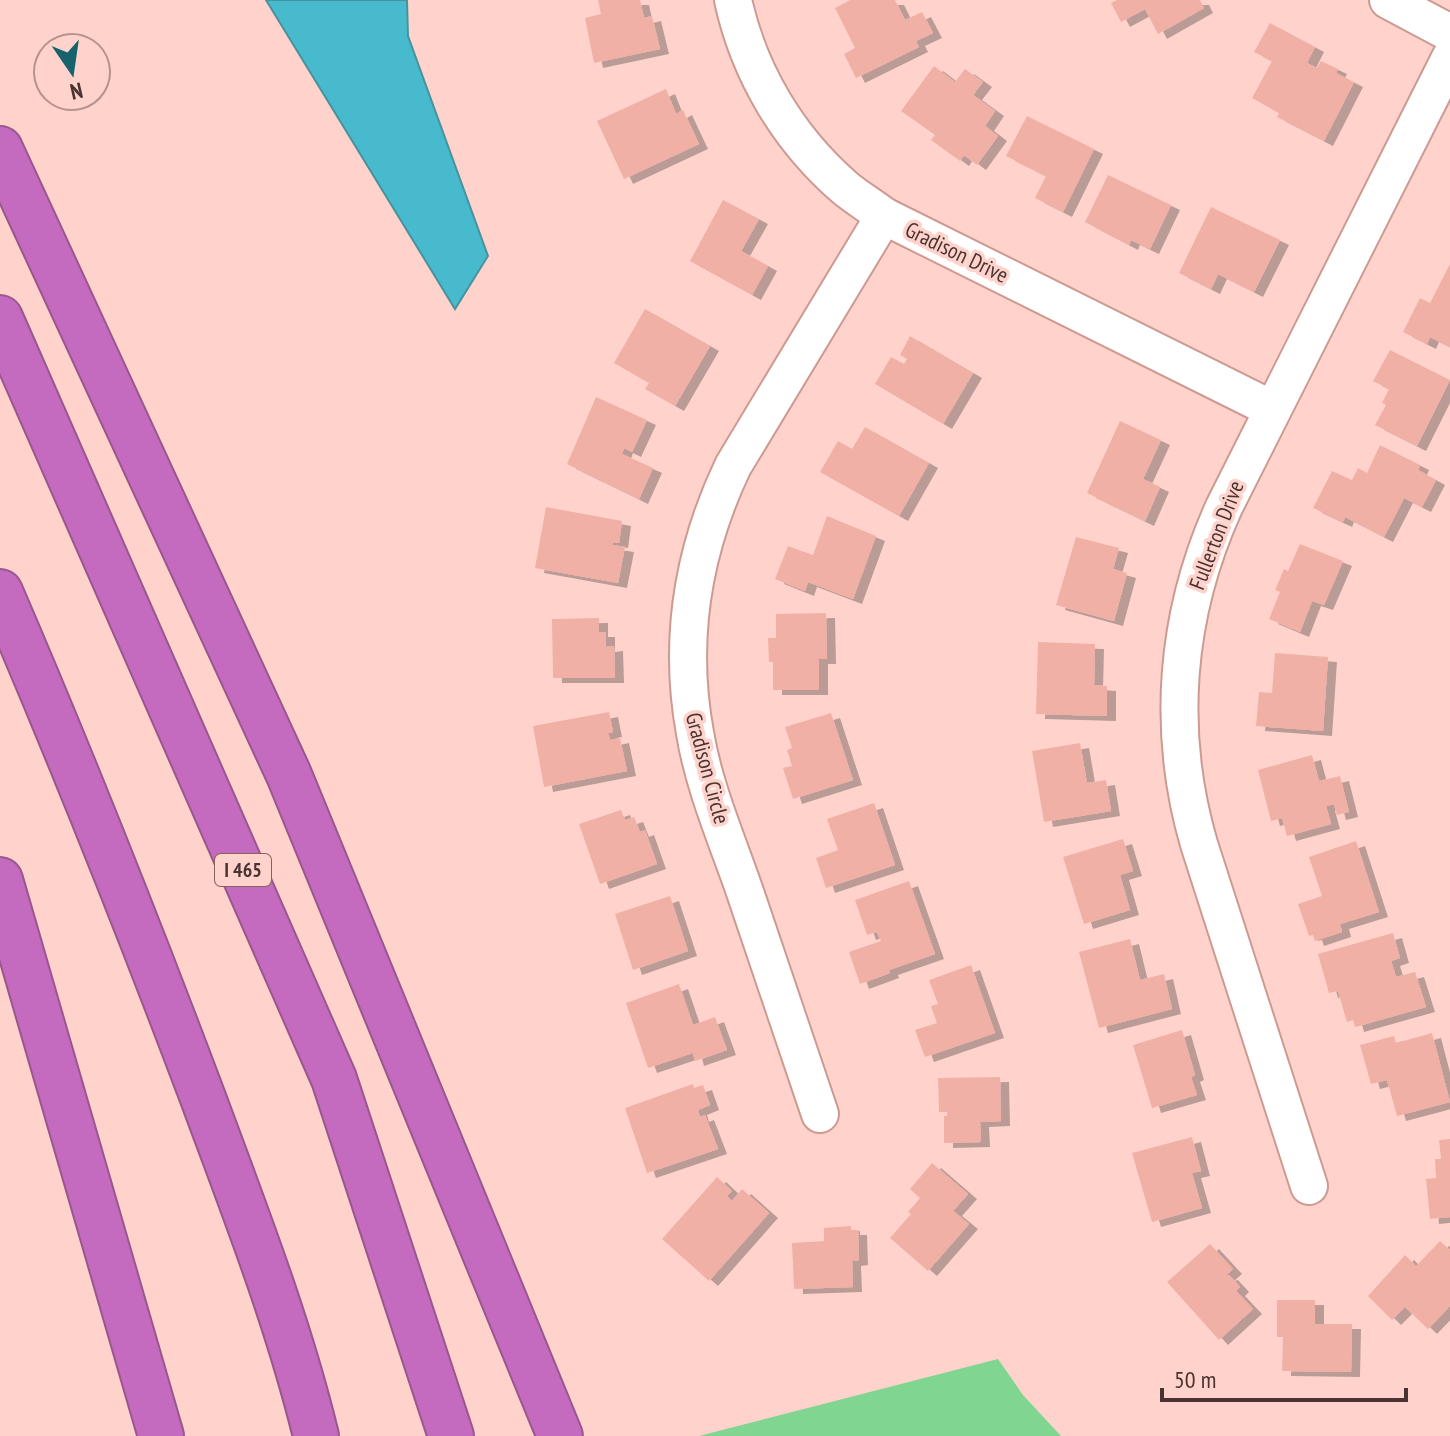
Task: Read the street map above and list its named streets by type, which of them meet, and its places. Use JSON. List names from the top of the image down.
{
  "streets": {
    "highway": ["I 465"],
    "street": ["Gradison Drive", "Fullerton Drive", "Gradison Circle"]
  },
  "crossings": [
    ["Gradison Drive", "Fullerton Drive"],
    ["Gradison Drive", "Gradison Circle"]
  ],
  "scale_bar": "50 m",
  "north": "bottom"
}
